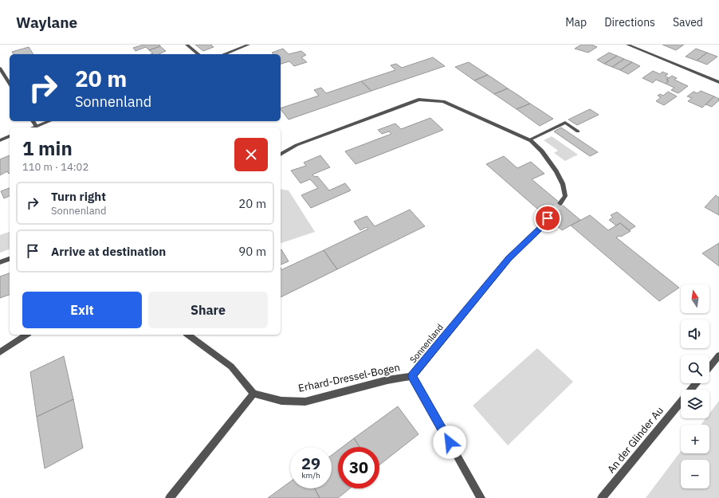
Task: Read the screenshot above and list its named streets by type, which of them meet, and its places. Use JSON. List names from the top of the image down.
{
  "streets": {
    "street": ["Sonnenland", "Erhard-Dressel-Bogen", "An der Glinder Au"]
  },
  "crossings": [
    ["Sonnenland", "Erhard-Dressel-Bogen"]
  ],
  "north": "top",
  "page": {
    "header": "Waylane",
    "nav": ["Map", "Directions", "Saved"],
    "turn": ["20 m", "Sonnenland"],
    "heading": ["1 min", "110 m · 14:02"],
    "list": [
      {
        "name": "Turn right",
        "note": "Sonnenland",
        "value": "20 m"
      },
      {
        "name": "Arrive at destination",
        "value": "90 m"
      }
    ],
    "map_buttons": ["+", "−"],
    "buttons": ["Exit", "Share"],
    "speed": "29 km/h",
    "limit": "30"
  }
}
